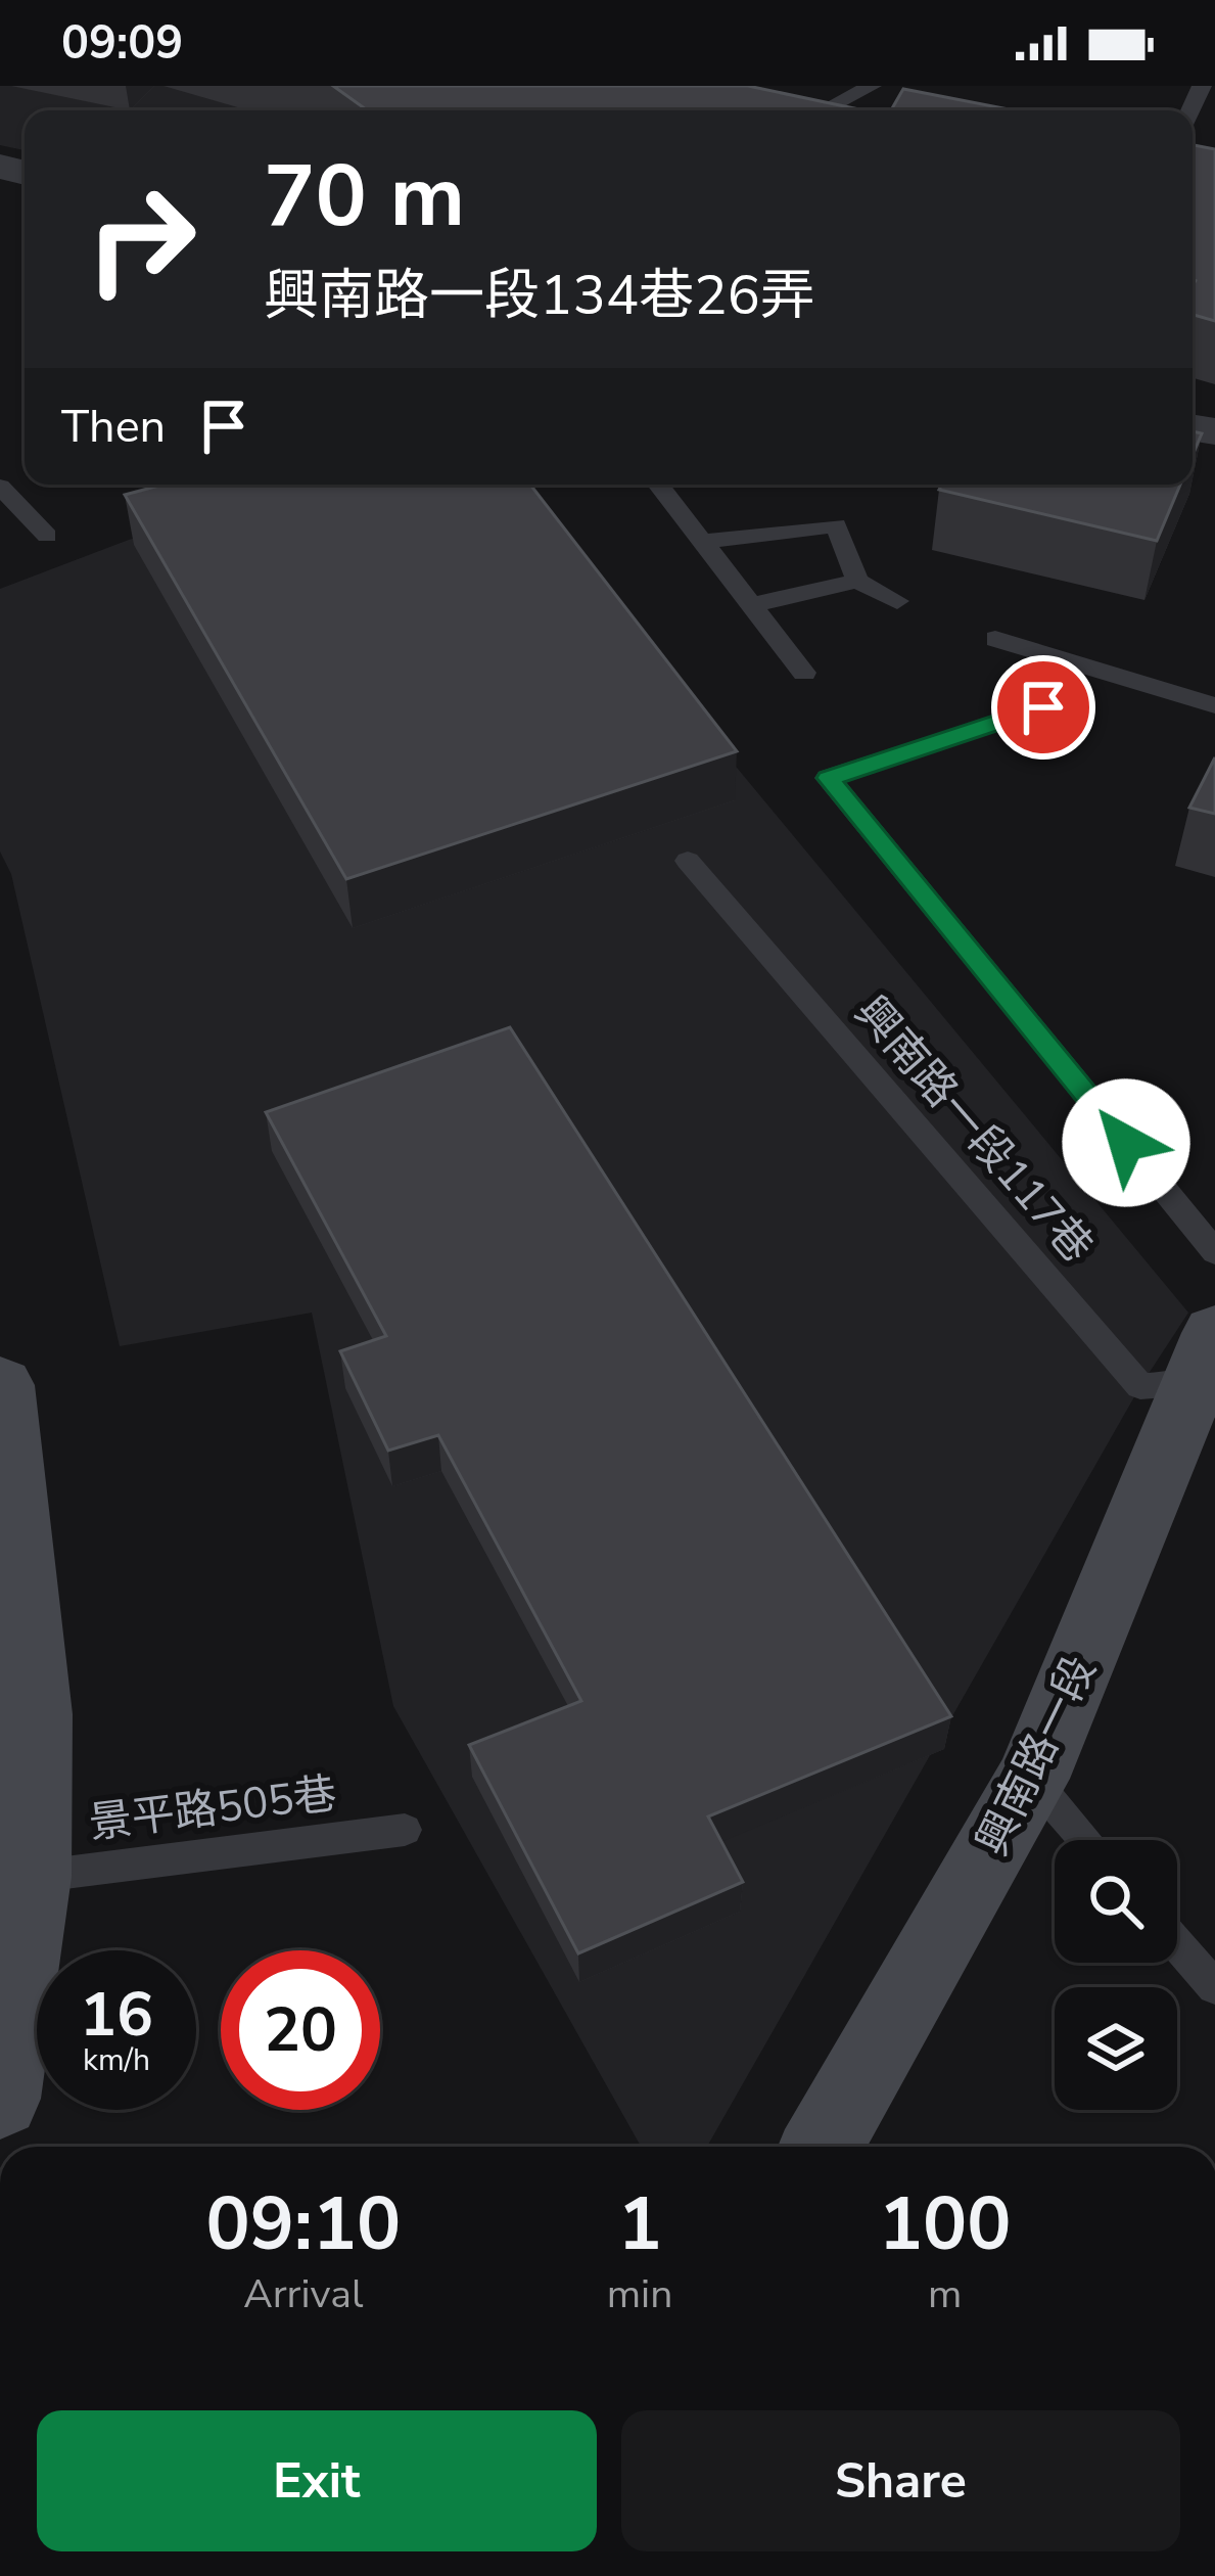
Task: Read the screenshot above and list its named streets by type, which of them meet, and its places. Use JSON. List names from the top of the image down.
{
  "streets": {
    "street": ["興南路一段"],
    "lane": ["興南路一段117巷", "景平路505巷"]
  },
  "crossings": [
    ["興南路一段117巷", "興南路一段"]
  ],
  "page": {
    "status": "09:09",
    "turn": ["70 m", "興南路一段134巷26弄"],
    "then": "Then",
    "speed": "16 km/h",
    "limit": "20",
    "eta": [
      "09:10",
      "Arrival",
      "1",
      "min",
      "100",
      "m"
    ],
    "buttons": ["Exit", "Share"]
  }
}
